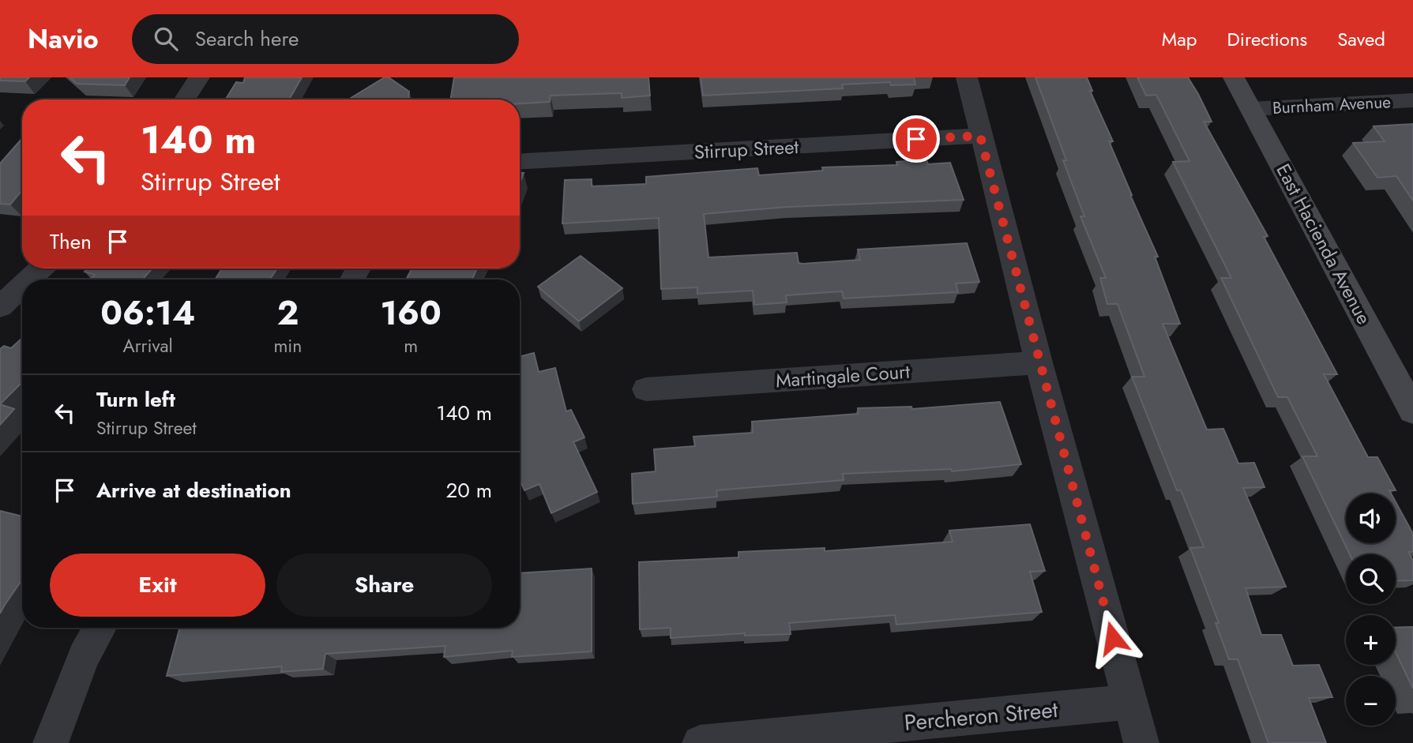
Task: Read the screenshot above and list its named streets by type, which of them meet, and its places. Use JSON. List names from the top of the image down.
{
  "streets": {
    "main road": ["East Hacienda Avenue"],
    "street": [
      "Burnham Avenue",
      "Stirrup Street",
      "Martingale Court",
      "Percheron Street"
    ]
  },
  "crossings": [
    ["Burnham Avenue", "East Hacienda Avenue"]
  ],
  "page": {
    "header": "Navio",
    "search": "Search here",
    "nav": ["Map", "Directions", "Saved"],
    "turn": ["140 m", "Stirrup Street"],
    "then": "Then",
    "eta": [
      "06:14",
      "Arrival",
      "2",
      "min",
      "160",
      "m"
    ],
    "list": [
      {
        "name": "Turn left",
        "note": "Stirrup Street",
        "value": "140 m"
      },
      {
        "name": "Arrive at destination",
        "value": "20 m"
      }
    ],
    "map_buttons": ["+", "−"],
    "buttons": ["Exit", "Share"]
  }
}
